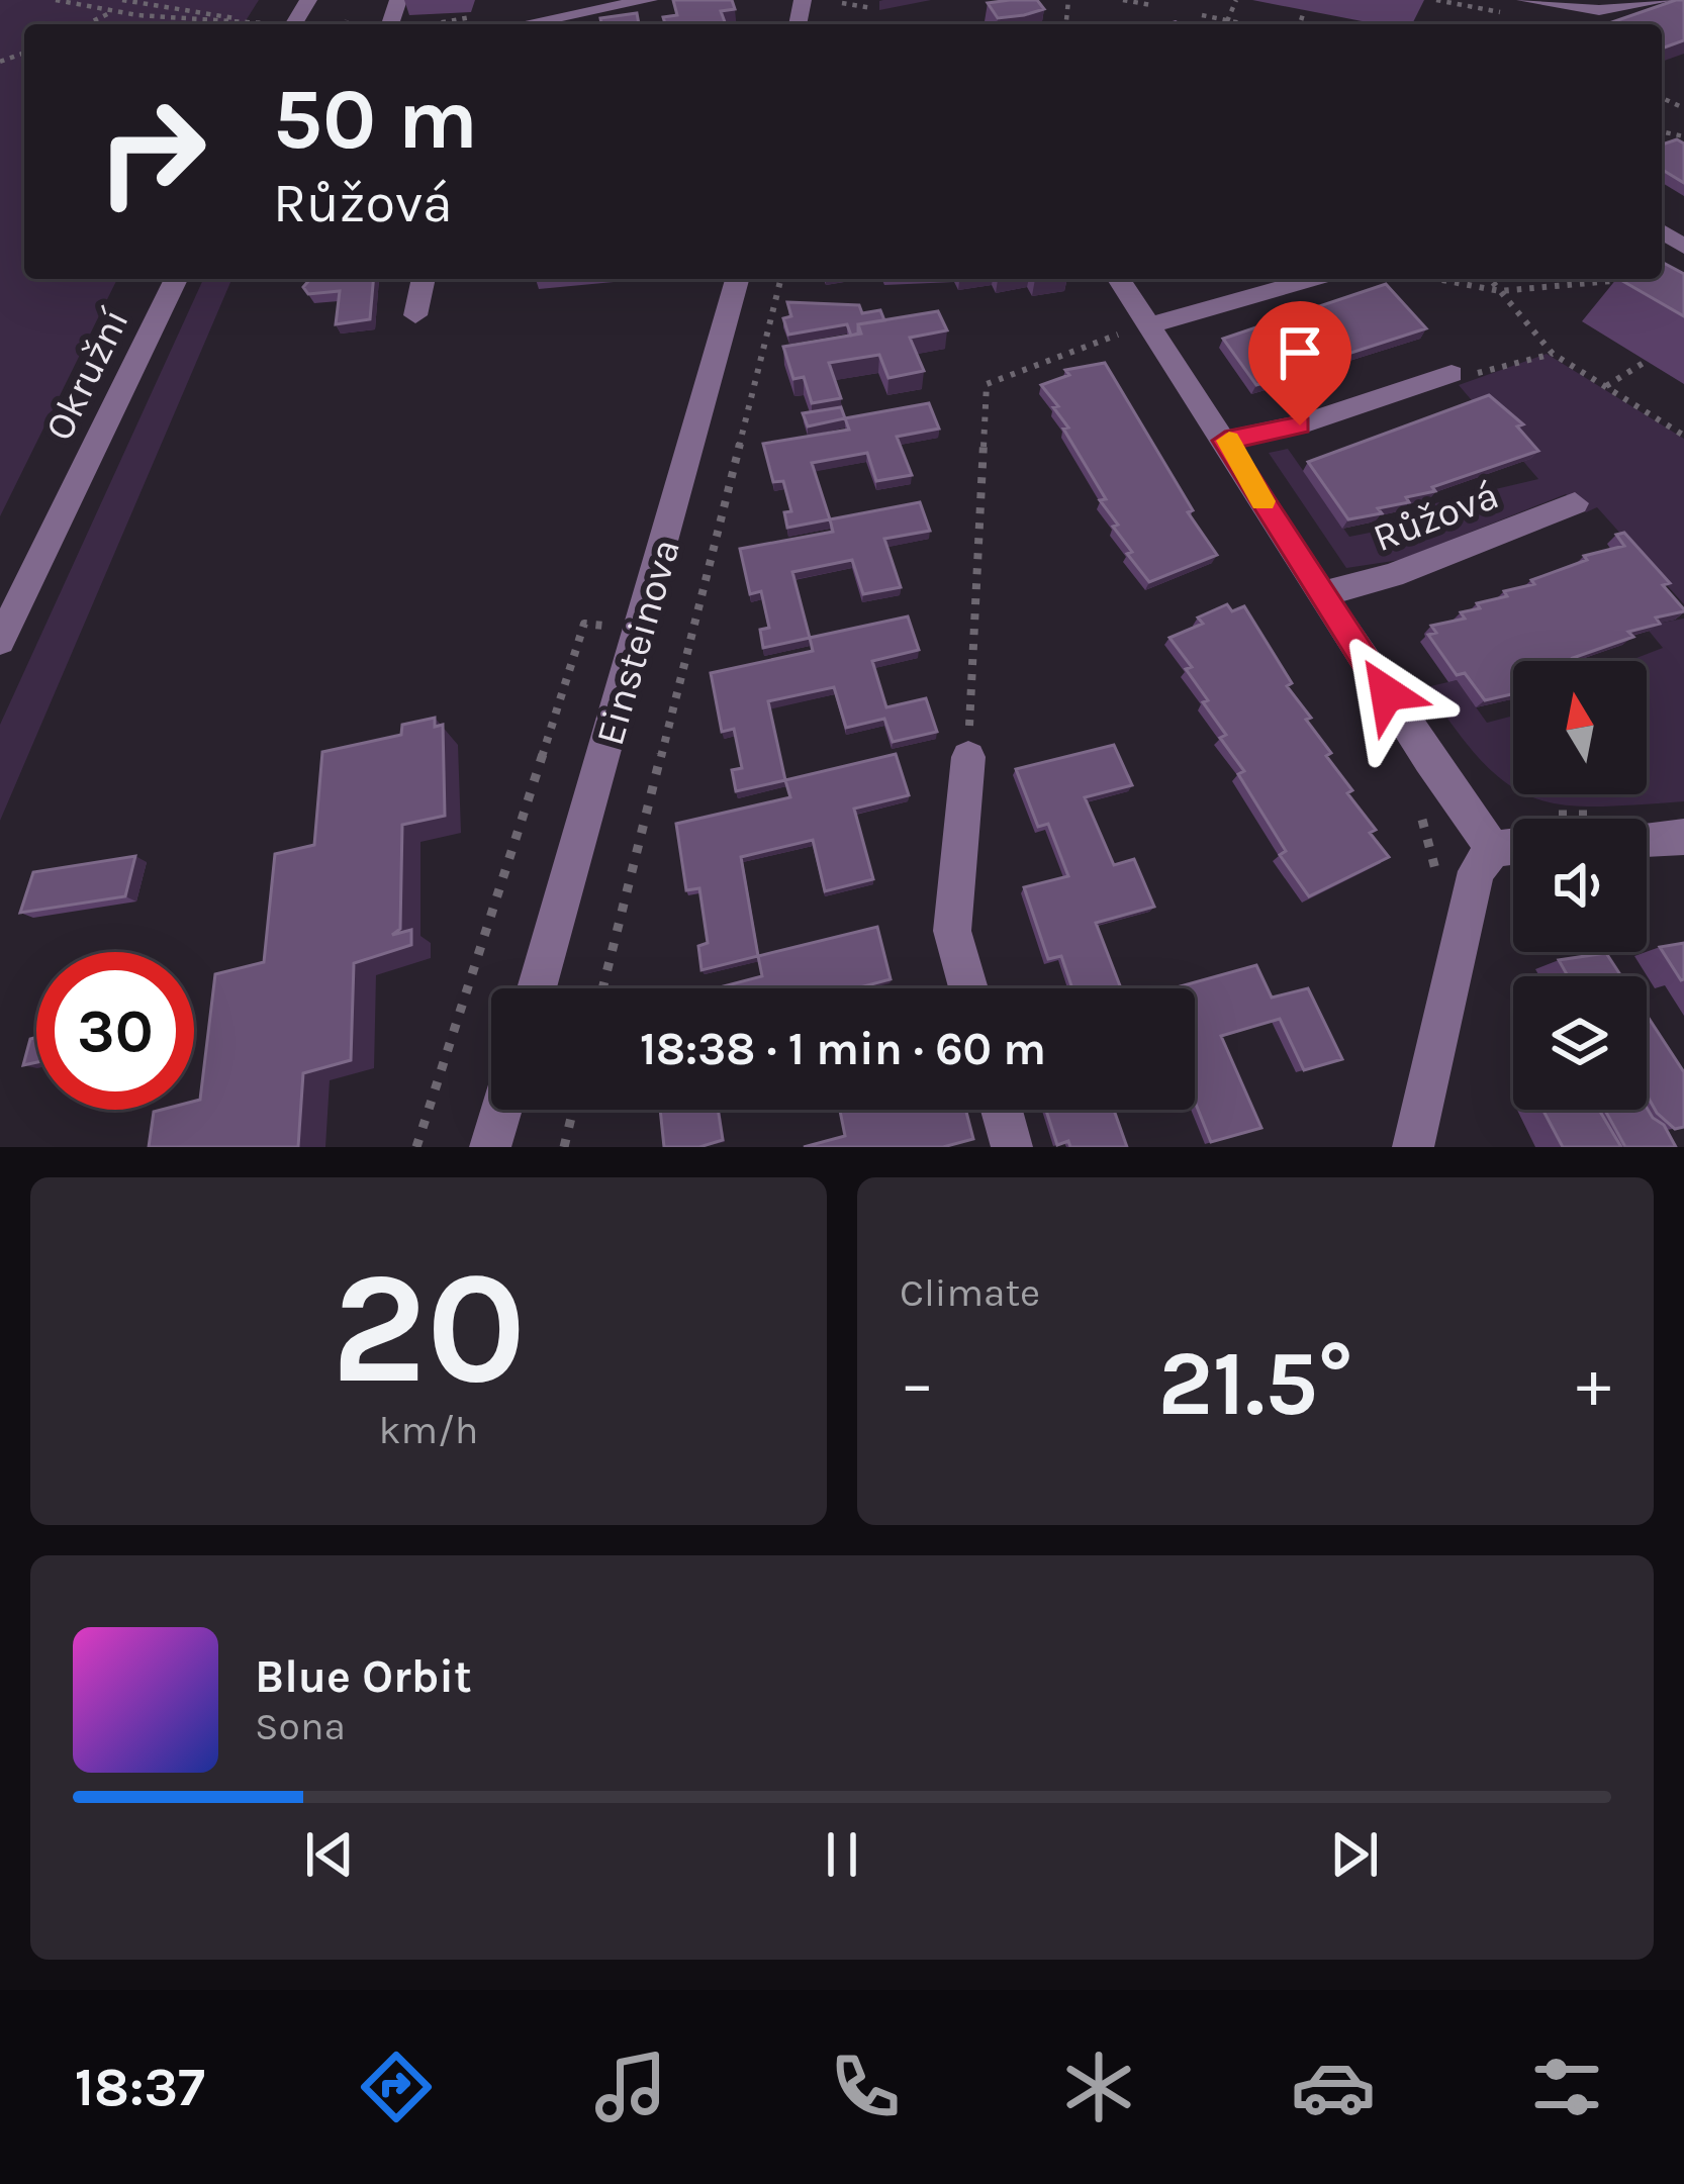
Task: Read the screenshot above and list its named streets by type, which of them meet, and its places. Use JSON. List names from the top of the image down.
{
  "streets": {
    "street": ["Okružní", "Růžová", "Einsteinova"]
  },
  "north": "top",
  "page": {
    "turn": ["50 m", "Růžová"],
    "limit": "30",
    "trip": "18:38 · 1 min · 60 m",
    "tile": [
      ["20", "km/h"],
      "Climate"
    ],
    "heat": ["−", "21.5°", "+"],
    "song": ["Blue Orbit", "Sona"],
    "tabs": "18:37"
  }
}
